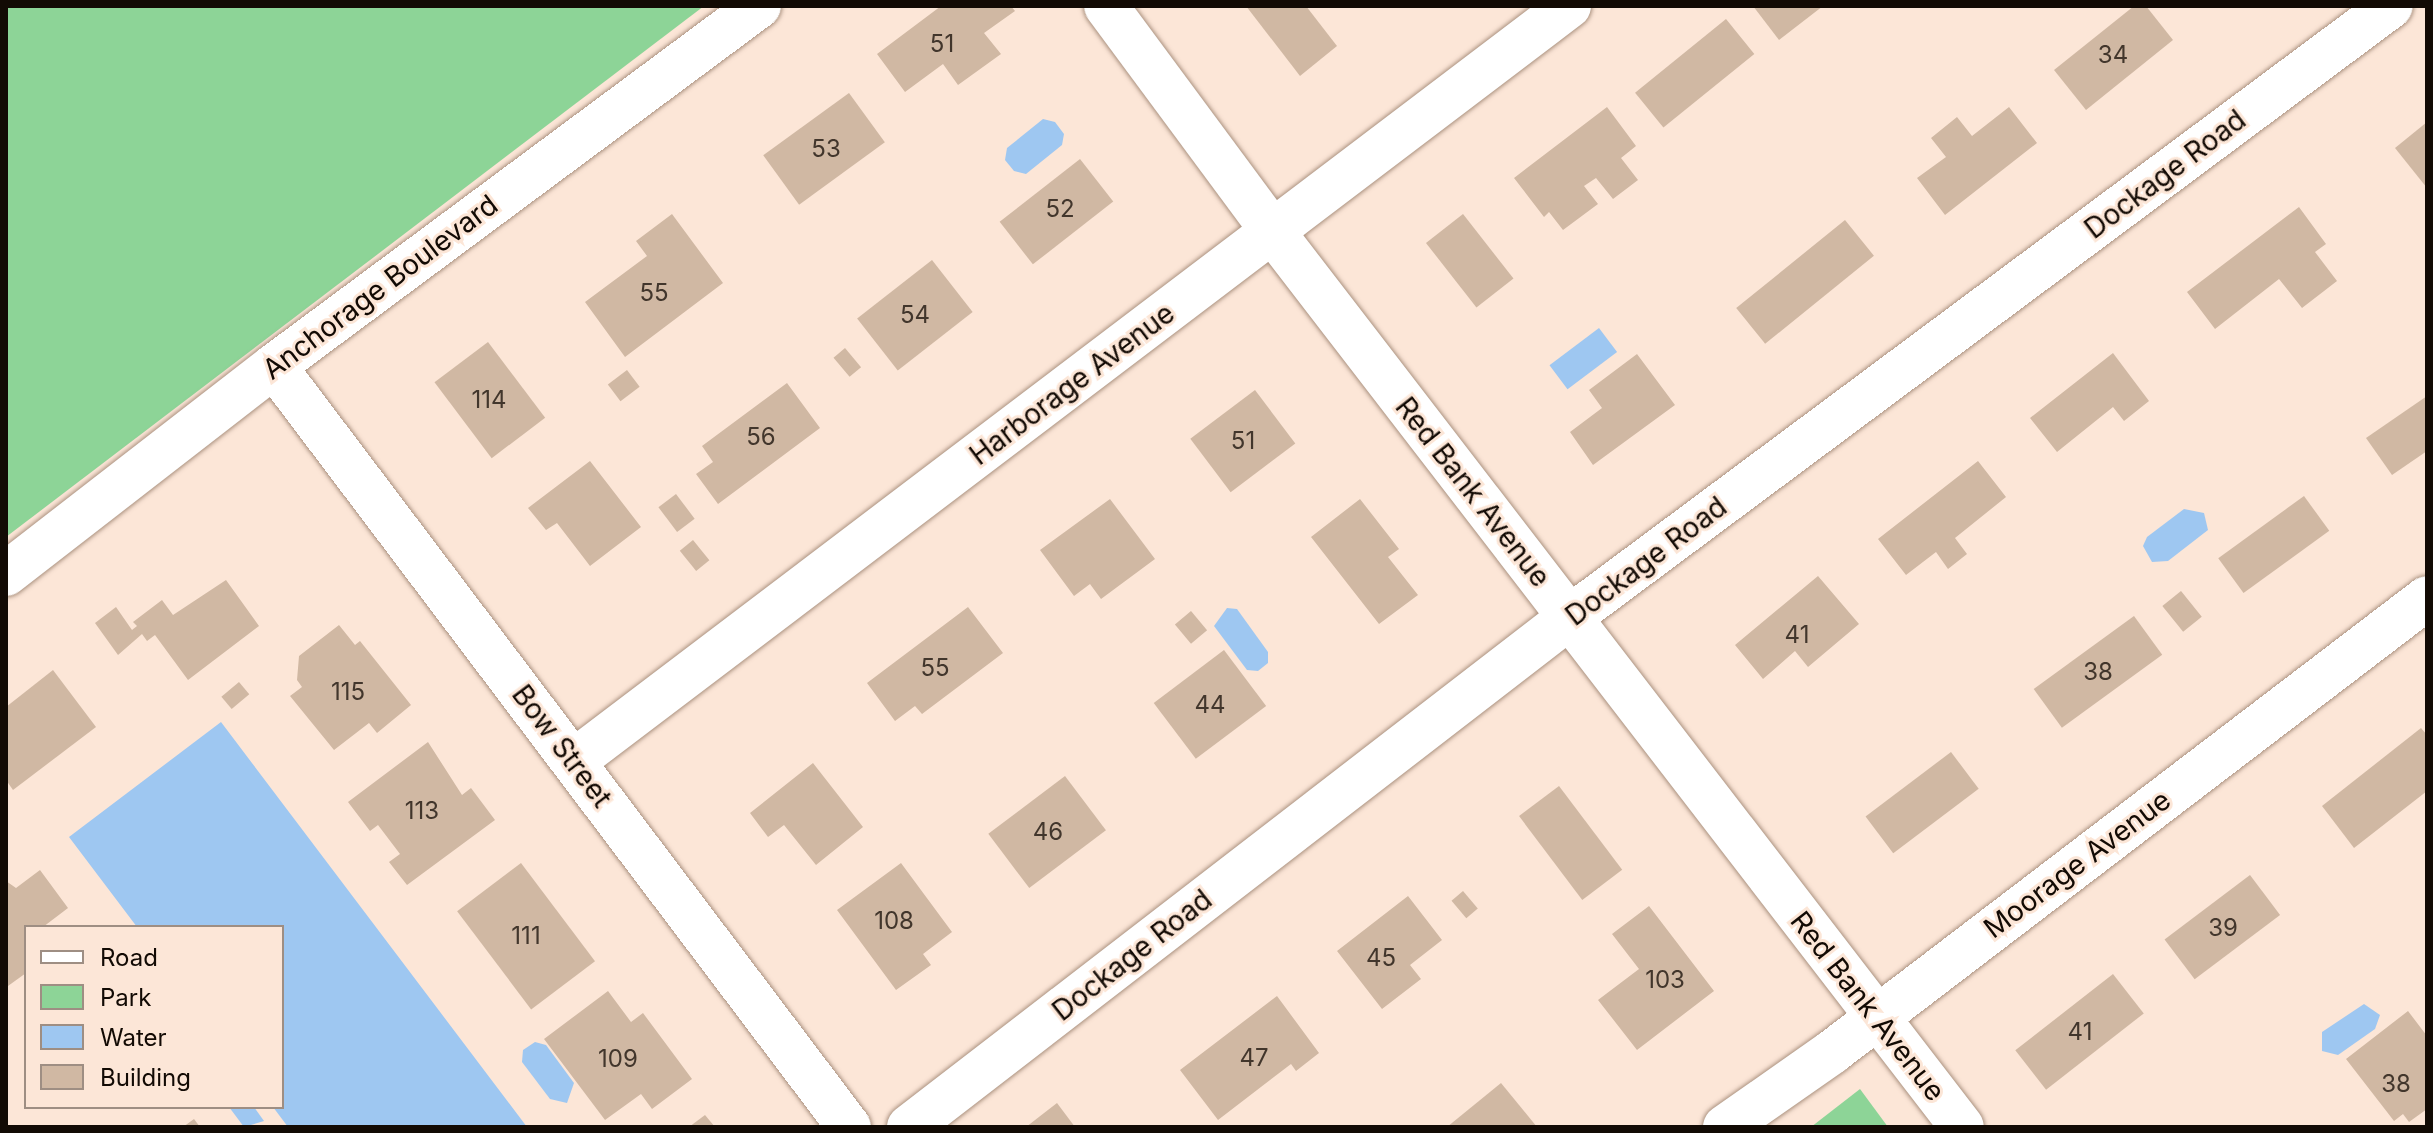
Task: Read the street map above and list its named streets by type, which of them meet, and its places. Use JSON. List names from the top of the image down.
{
  "streets": {
    "street": [
      "Dockage Road",
      "Anchorage Boulevard",
      "Harborage Avenue",
      "Red Bank Avenue",
      "Bow Street",
      "Moorage Avenue"
    ]
  },
  "crossings": [
    ["Dockage Road", "Red Bank Avenue"],
    ["Anchorage Boulevard", "Bow Street"],
    ["Harborage Avenue", "Red Bank Avenue"],
    ["Harborage Avenue", "Bow Street"],
    ["Red Bank Avenue", "Moorage Avenue"]
  ],
  "house_numbers": [
    "51",
    "34",
    "53",
    "52",
    "55",
    "54",
    "114",
    "56",
    "51",
    "41",
    "55",
    "38",
    "115",
    "44",
    "113",
    "46",
    "108",
    "39",
    "111",
    "45",
    "103",
    "41",
    "47",
    "109",
    "38"
  ],
  "legend": [
    "Road",
    "Park",
    "Water",
    "Building"
  ]
}
